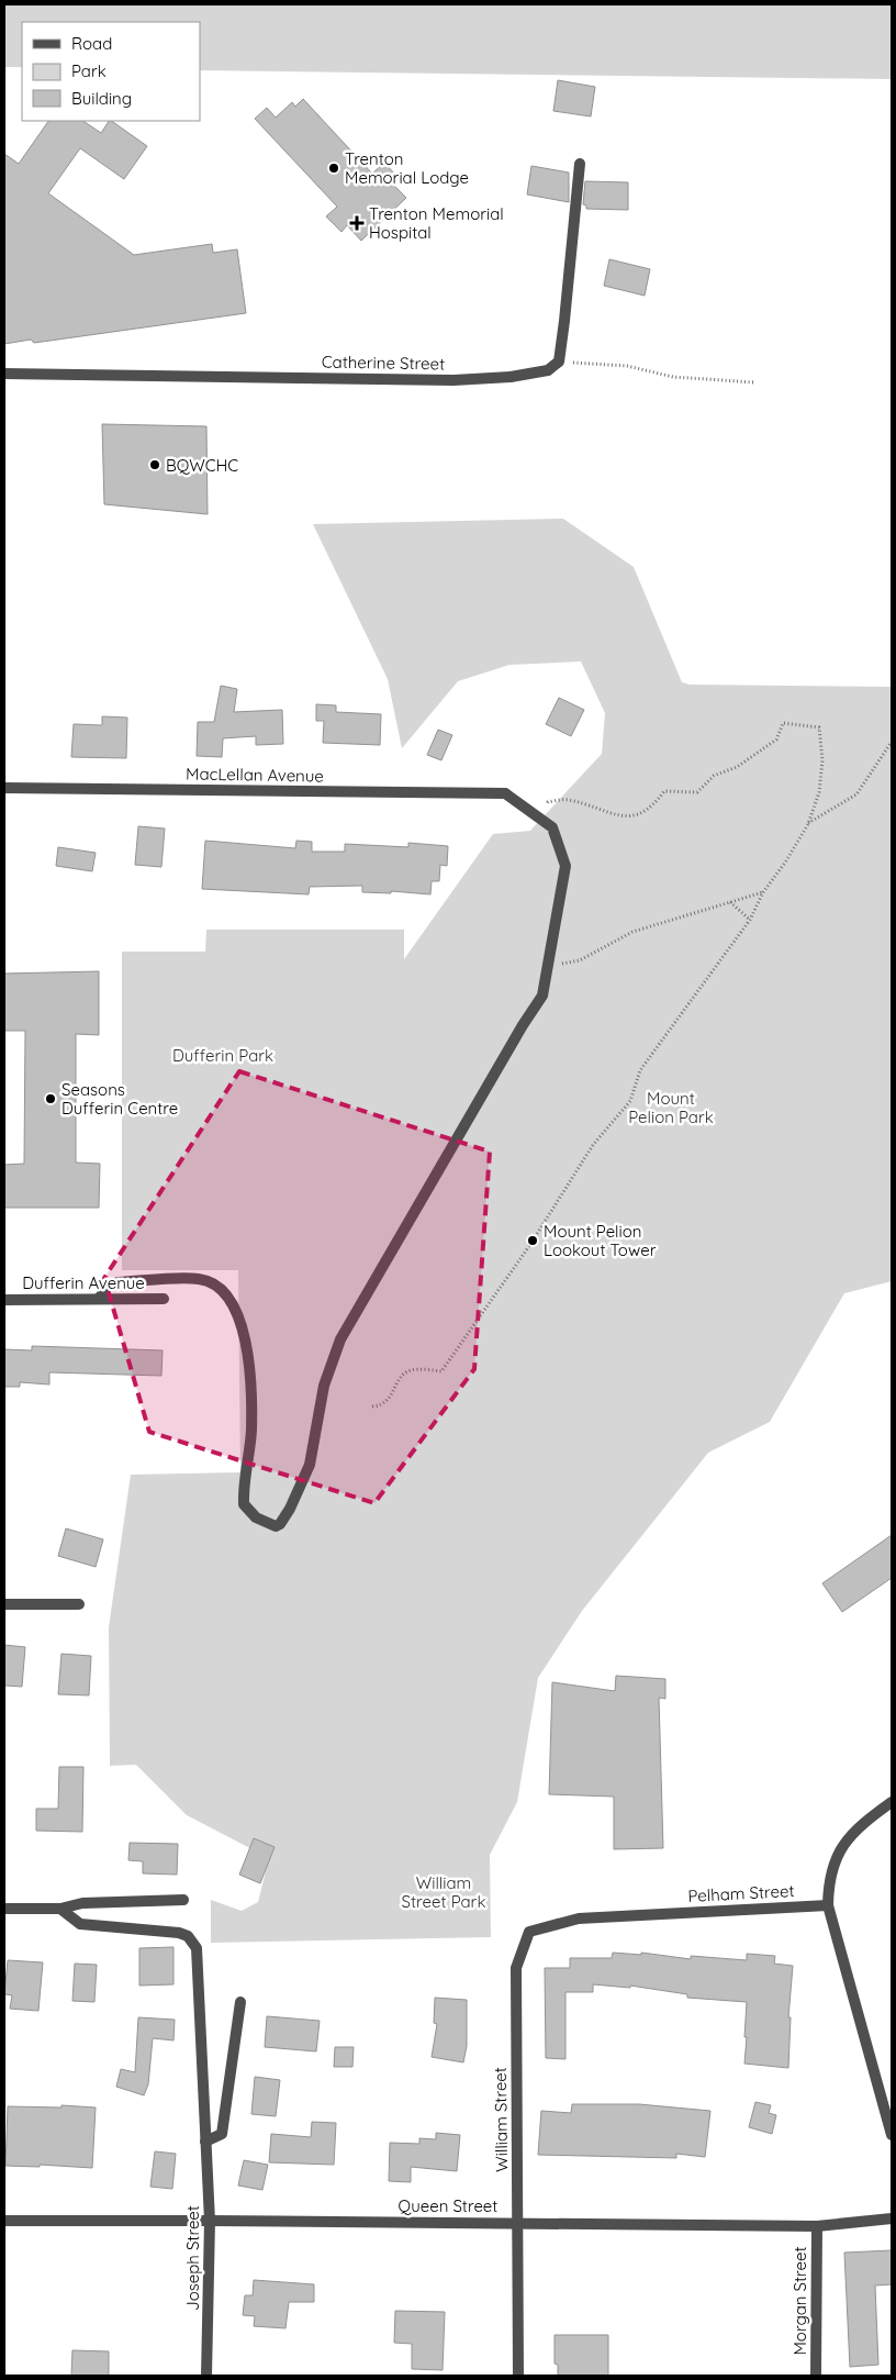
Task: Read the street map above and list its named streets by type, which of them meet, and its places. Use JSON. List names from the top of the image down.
{
  "streets": {
    "street": [
      "Catherine Street",
      "MacLellan Avenue",
      "Dufferin Avenue",
      "Pelham Street",
      "William Street",
      "Queen Street",
      "Joseph Street",
      "Morgan Street"
    ]
  },
  "crossings": [
    ["Pelham Street", "William Street"],
    ["William Street", "Queen Street"],
    ["Queen Street", "Joseph Street"],
    ["Queen Street", "Morgan Street"]
  ],
  "parks": ["Dufferin Park", "Mount Pelion Park", "William Street Park"],
  "places": {
    "other": [
      "Trenton Memorial Lodge",
      "BQWCHC",
      "Seasons Dufferin Centre",
      "Mount Pelion Lookout Tower"
    ],
    "health": ["Trenton Memorial Hospital"]
  },
  "legend": ["Road", "Park", "Building"]
}
